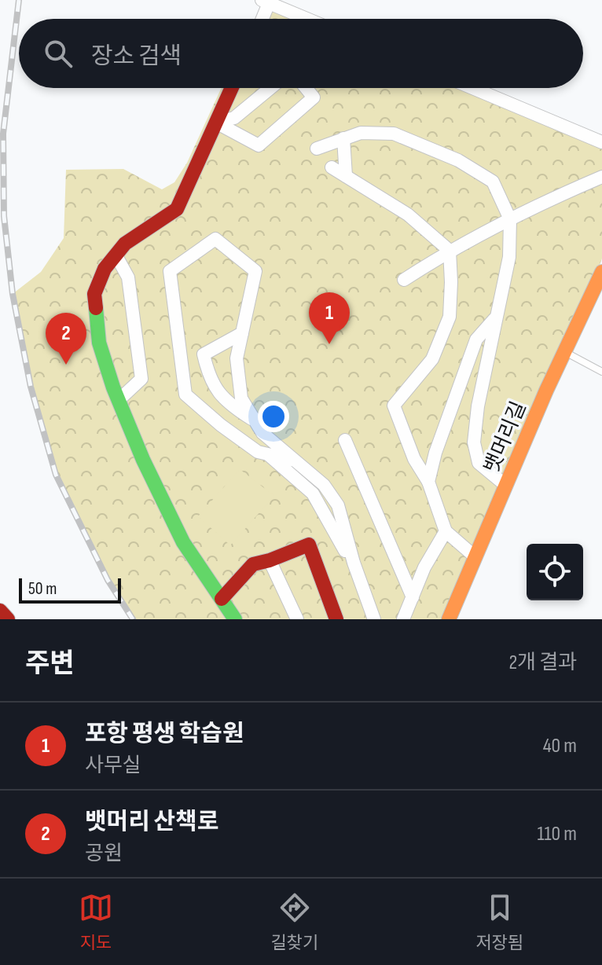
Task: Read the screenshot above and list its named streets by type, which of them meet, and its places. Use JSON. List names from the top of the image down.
{
  "streets": {
    "street": ["뱃머리길"]
  },
  "scale_bar": "50 m",
  "page": {
    "search": "장소 검색",
    "pins": ["1", "2"],
    "scale": "50 m",
    "heading": ["주변", "2개 결과"],
    "list": [
      {
        "mark": "1",
        "name": "포항 평생 학습원",
        "note": "사무실",
        "value": "40 m"
      },
      {
        "mark": "2",
        "name": "뱃머리 산책로",
        "note": "공원",
        "value": "110 m"
      }
    ],
    "nav": ["지도", "길찾기", "저장됨"]
  }
}
